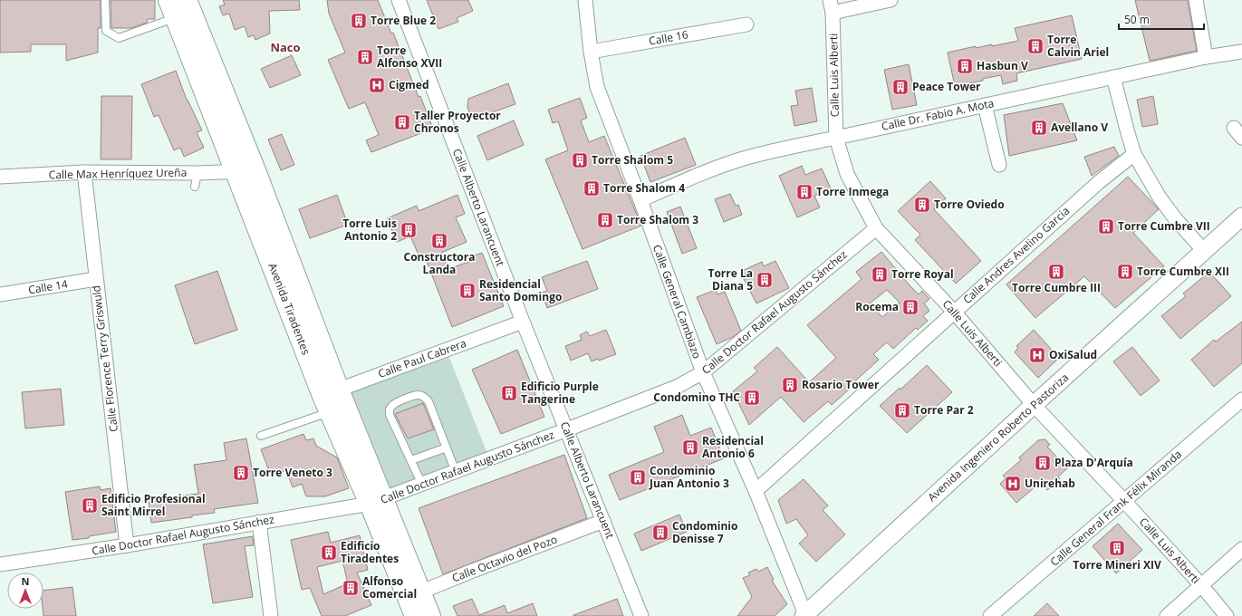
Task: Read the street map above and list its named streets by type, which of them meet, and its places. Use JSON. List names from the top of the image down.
{
  "streets": {
    "main road": ["Avenida Tiradentes"],
    "street": [
      "Calle 16",
      "Calle Luis Alberti",
      "Calle Dr. Fabio A. Mota",
      "Calle Max Henríquez Ureña",
      "Calle Alberto Larancuent",
      "Calle Andres Avelino Garcia",
      "Calle 14",
      "Calle General Cambiazo",
      "Calle Doctor Rafael Augusto Sánchez",
      "Calle Florence Terry Griswuld",
      "Calle Paul Cabrera",
      "Avenida Ingeniero Roberto Pastoriza",
      "Calle General Frank Félix Miranda",
      "Calle Octavio del Pozo"
    ]
  },
  "crossings": [
    ["Calle 16", "Calle General Cambiazo"],
    ["Calle Luis Alberti", "Calle Dr. Fabio A. Mota"],
    ["Calle Luis Alberti", "Calle Andres Avelino Garcia"],
    ["Calle Luis Alberti", "Calle Doctor Rafael Augusto Sánchez"],
    ["Calle Luis Alberti", "Avenida Ingeniero Roberto Pastoriza"],
    ["Calle Luis Alberti", "Calle General Frank Félix Miranda"],
    ["Calle Dr. Fabio A. Mota", "Calle General Cambiazo"],
    ["Calle Max Henríquez Ureña", "Avenida Tiradentes"],
    ["Calle Max Henríquez Ureña", "Calle Florence Terry Griswuld"],
    ["Calle Alberto Larancuent", "Calle Doctor Rafael Augusto Sánchez"],
    ["Calle Alberto Larancuent", "Calle Paul Cabrera"],
    ["Calle Alberto Larancuent", "Calle Octavio del Pozo"],
    ["Calle Andres Avelino Garcia", "Calle General Cambiazo"],
    ["Calle 14", "Calle Florence Terry Griswuld"],
    ["Calle General Cambiazo", "Calle Doctor Rafael Augusto Sánchez"],
    ["Calle General Cambiazo", "Avenida Ingeniero Roberto Pastoriza"],
    ["Avenida Tiradentes", "Calle Doctor Rafael Augusto Sánchez"],
    ["Avenida Tiradentes", "Calle Paul Cabrera"],
    ["Avenida Tiradentes", "Calle Octavio del Pozo"],
    ["Calle Doctor Rafael Augusto Sánchez", "Calle Florence Terry Griswuld"]
  ],
  "districts": ["Naco"],
  "places": {
    "building": [
      "Torre Blue 2",
      "Torre Calvin Ariel",
      "Torre Alfonso XVII",
      "Hasbun V",
      "Peace Tower",
      "Taller Proyector Chronos",
      "Avellano V",
      "Torre Shalom 5",
      "Torre Shalom 4",
      "Torre Inmega",
      "Torre Oviedo",
      "Torre Shalom 3",
      "Torre Cumbre VII",
      "Torre Luis Antonio 2",
      "Constructora Landa",
      "Torre Cumbre III",
      "Torre Cumbre XII",
      "Torre Royal",
      "Torre La Diana 5",
      "Residencial Santo Domingo",
      "Rocema",
      "Rosario Tower",
      "Edificio Purple Tangerine",
      "Condomino THC",
      "Torre Par 2",
      "Residencial Antonio 6",
      "Plaza D'Arquía",
      "Torre Veneto 3",
      "Condominio Juan Antonio 3",
      "Edificio Profesional Saint Mirrel",
      "Condominio Denisse 7",
      "Torre Mineri XIV",
      "Edificio Tiradentes",
      "Alfonso Comercial"
    ],
    "hospital": ["Cigmed", "OxiSalud", "Unirehab"]
  },
  "scale_bar": "50 m",
  "north": "top"
}
